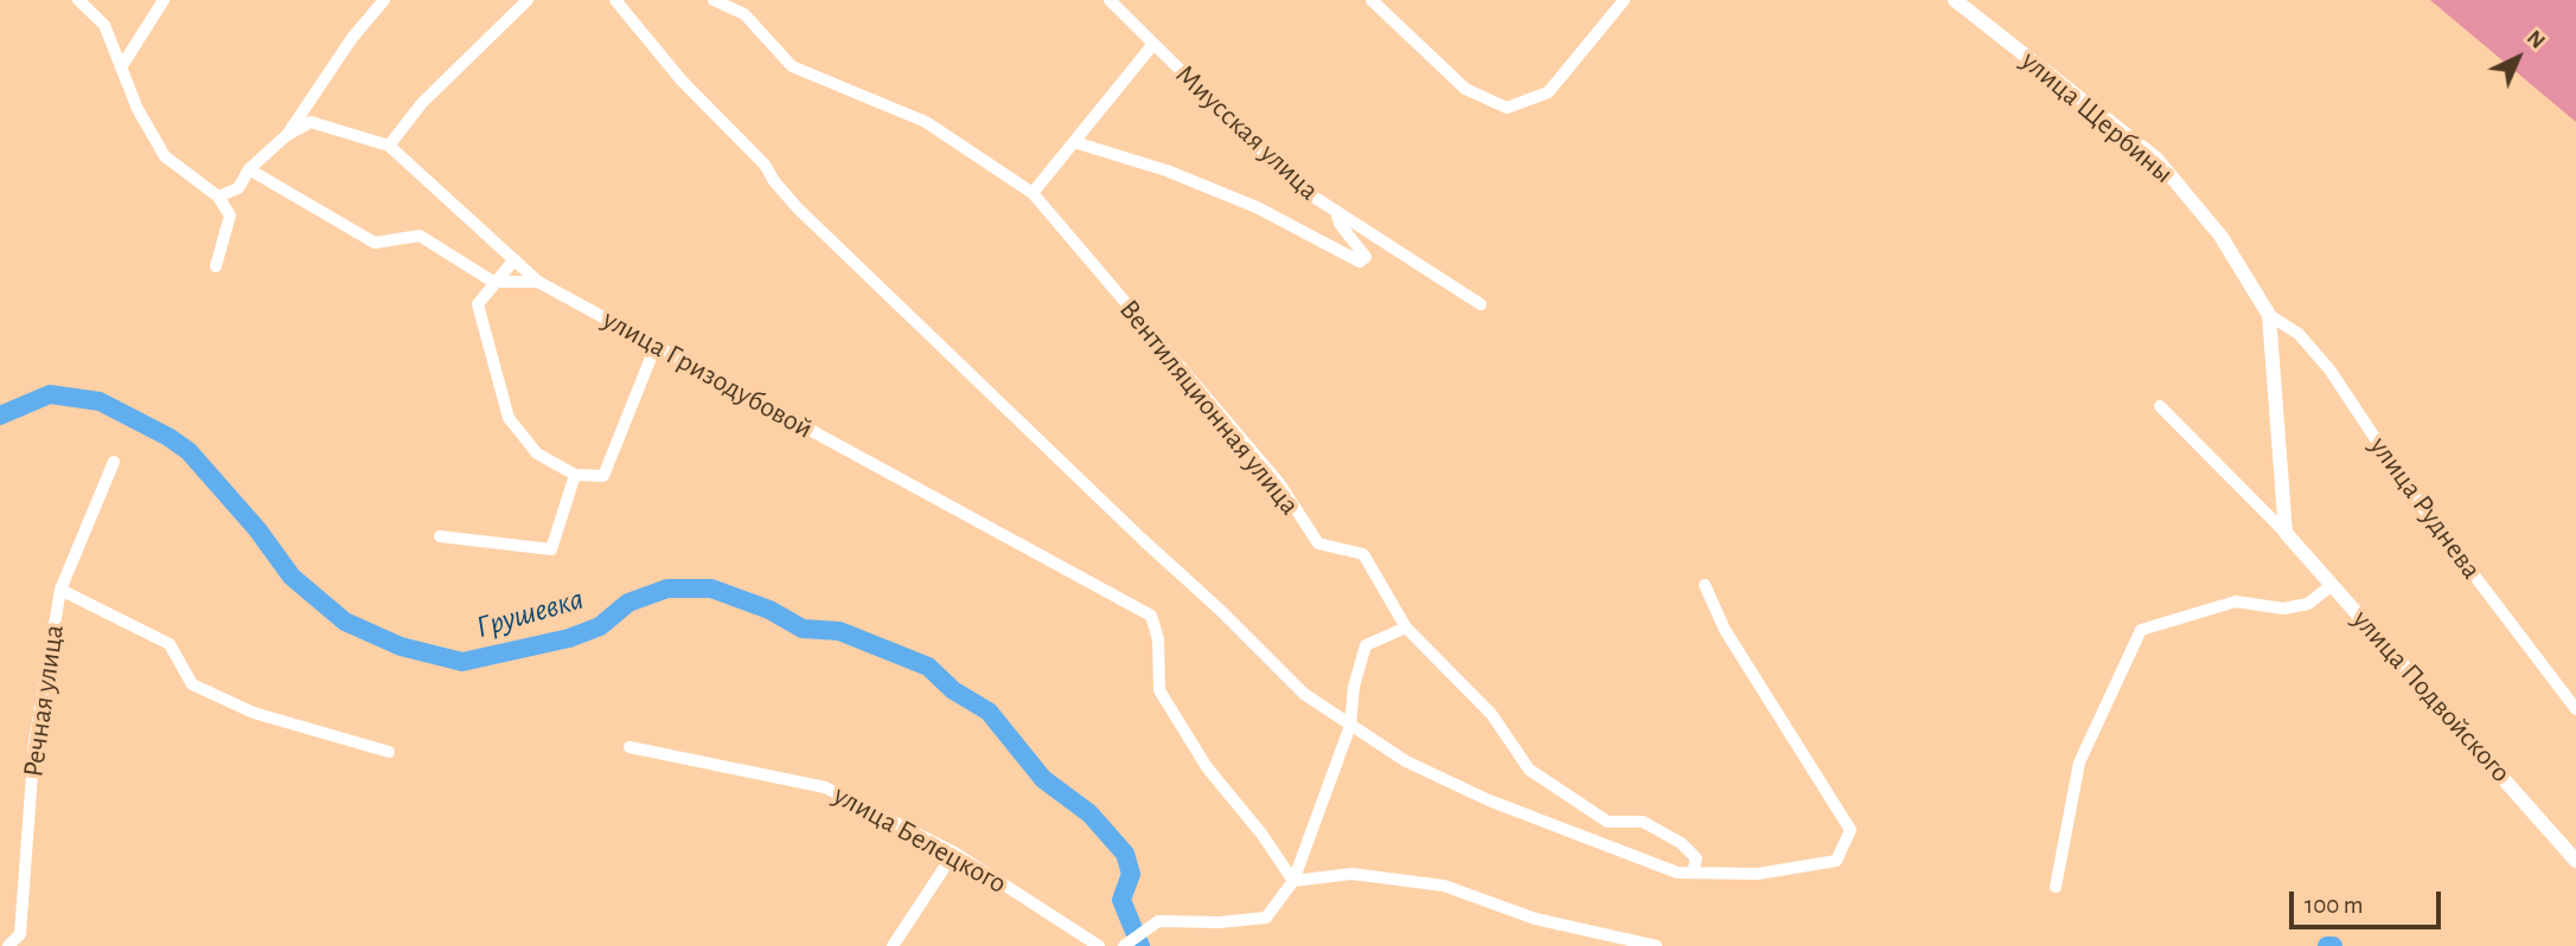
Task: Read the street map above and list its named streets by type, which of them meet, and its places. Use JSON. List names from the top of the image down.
{
  "streets": {
    "street": [
      "улица Щербины",
      "Миусская улица",
      "улица Гризодубовой",
      "Вентиляционная улица",
      "улица Руднева",
      "улица Подвойского",
      "Речная улица",
      "улица Белецкого"
    ]
  },
  "crossings": [
    ["улица Щербины", "улица Руднева"],
    ["улица Щербины", "улица Подвойского"]
  ],
  "water": ["Грушевка"],
  "scale_bar": "100 m",
  "north": "top right"
}
